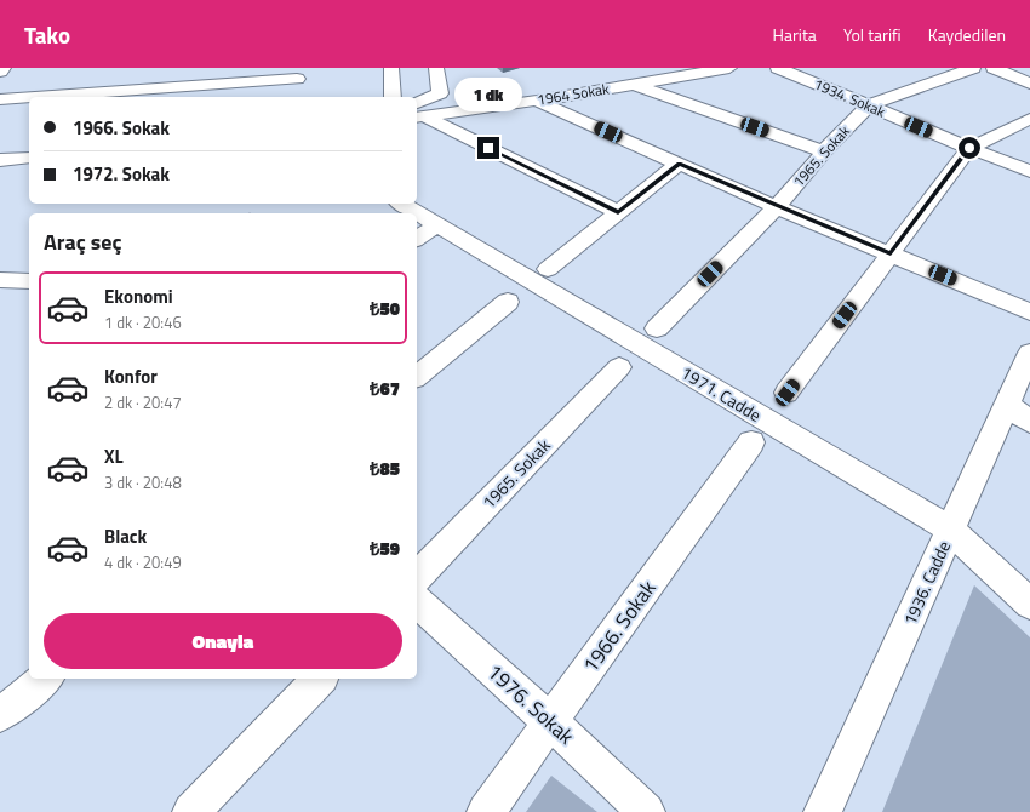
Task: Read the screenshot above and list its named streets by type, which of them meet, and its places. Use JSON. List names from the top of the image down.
{
  "streets": {
    "street": [
      "1964 Sokak",
      "1934. Sokak",
      "1965. Sokak",
      "1971. Cadde",
      "1936. Cadde",
      "1966. Sokak",
      "1976. Sokak"
    ]
  },
  "crossings": [
    ["1934. Sokak", "1965. Sokak"],
    ["1971. Cadde", "1936. Cadde"],
    ["1966. Sokak", "1976. Sokak"]
  ],
  "page": {
    "header": "Tako",
    "nav": ["Harita", "Yol tarifi", "Kaydedilen"],
    "bubble": "1 dk",
    "banner": ["1966. Sokak", "1972. Sokak"],
    "heading": "Araç seç",
    "list": [
      {
        "name": "Ekonomi",
        "note": "1 dk · 20:46",
        "value": "₺50"
      },
      {
        "name": "Konfor",
        "note": "2 dk · 20:47",
        "value": "₺67"
      },
      {
        "name": "XL",
        "note": "3 dk · 20:48",
        "value": "₺85"
      },
      {
        "name": "Black",
        "note": "4 dk · 20:49",
        "value": "₺59"
      }
    ],
    "buttons": "Onayla"
  }
}
